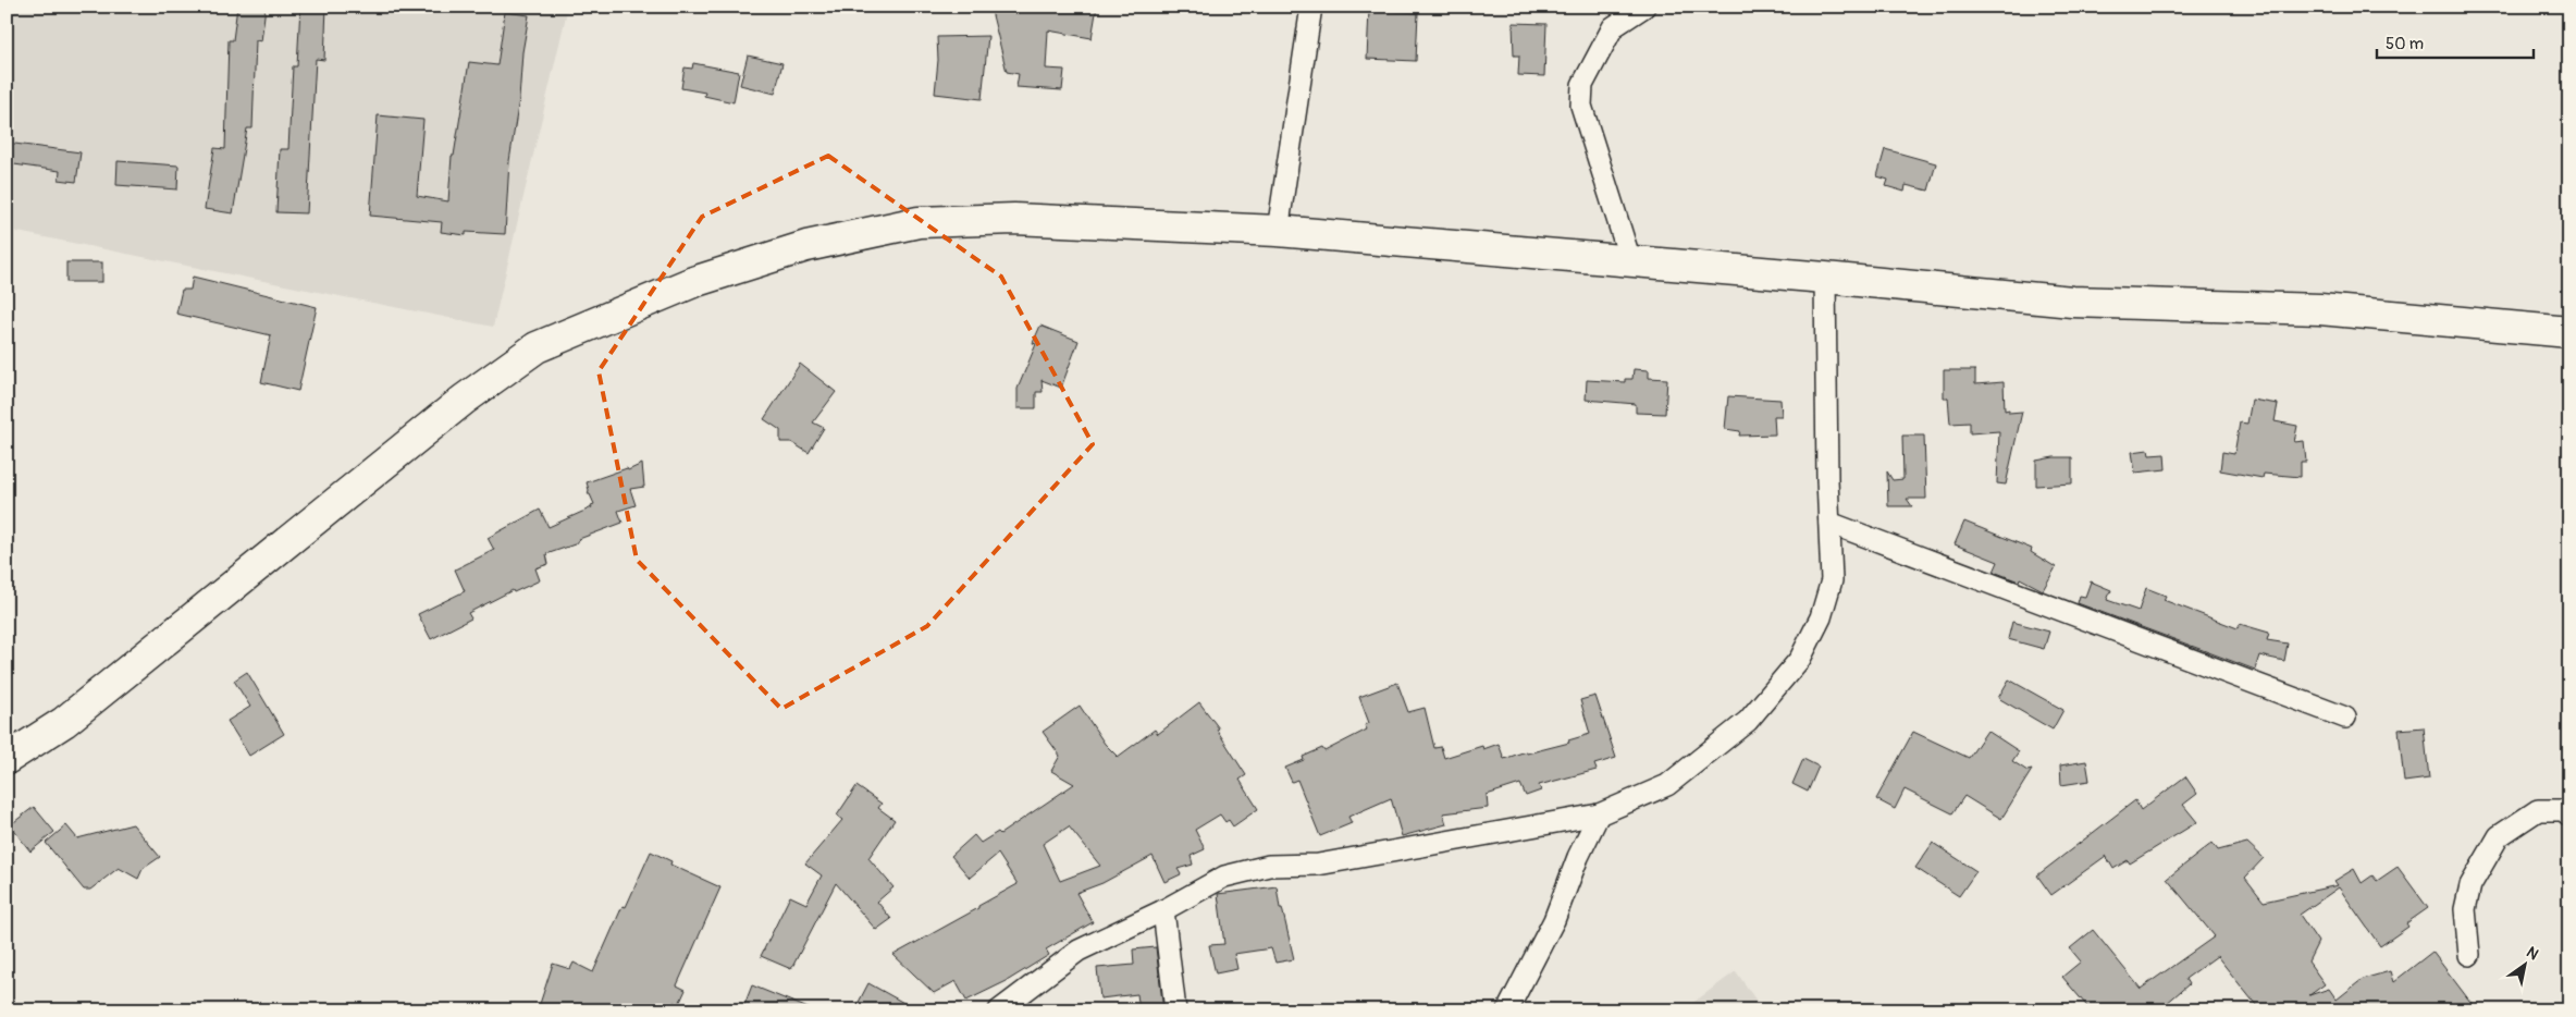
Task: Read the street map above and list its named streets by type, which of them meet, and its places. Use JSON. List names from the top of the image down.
{
  "scale_bar": "50 m",
  "north": "top right"
}
